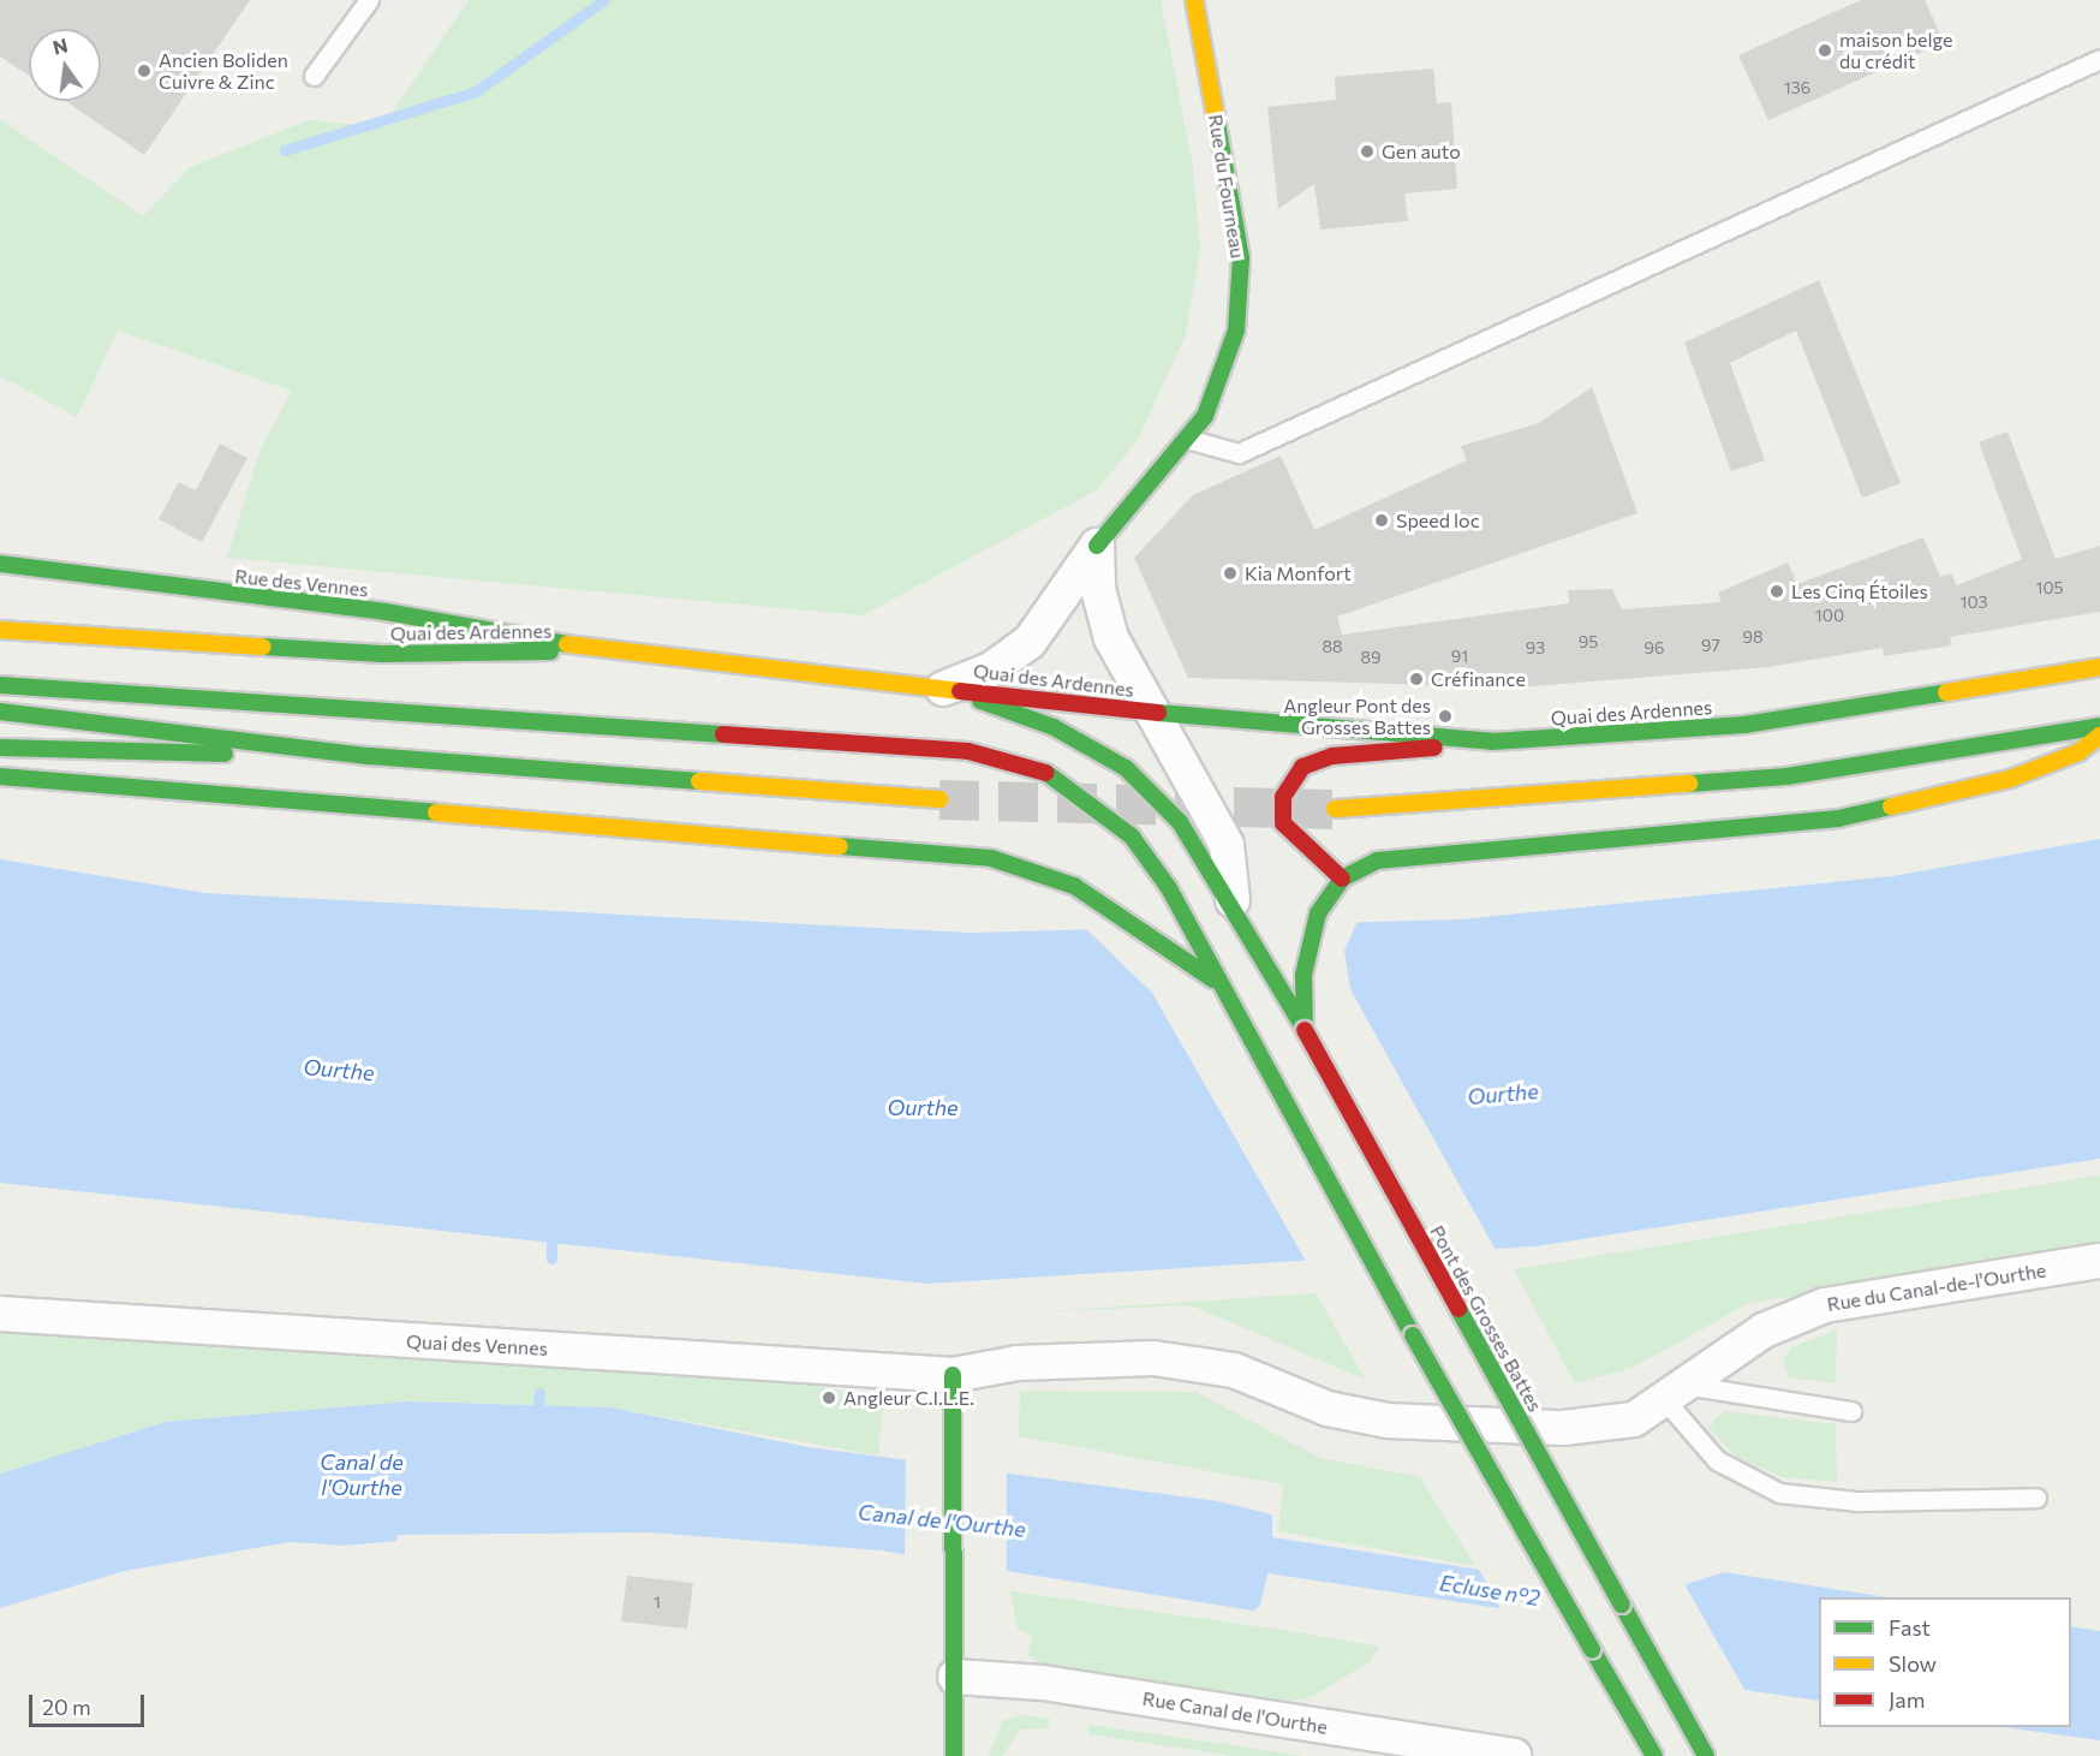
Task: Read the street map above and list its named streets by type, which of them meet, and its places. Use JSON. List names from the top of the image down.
{
  "streets": {
    "main road": [
      "Rue du Fourneau",
      "Rue des Vennes",
      "Quai des Ardennes",
      "Pont des Grosses Battes"
    ],
    "street": ["Rue du Canal-de-l'Ourthe", "Quai des Vennes", "Rue Canal de l'Ourthe"]
  },
  "crossings": [
    ["Rue du Fourneau", "Quai des Ardennes"],
    ["Rue du Fourneau", "Pont des Grosses Battes"],
    ["Rue des Vennes", "Quai des Ardennes"],
    ["Quai des Ardennes", "Pont des Grosses Battes"],
    ["Rue du Canal-de-l'Ourthe", "Quai des Vennes"]
  ],
  "water": ["Ourthe", "Canal de l'Ourthe", "Ecluse n°2"],
  "places": [
    "maison belge du crédit",
    "Ancien Boliden Cuivre & Zinc",
    "Gen auto",
    "Speed loc",
    "Kia Monfort",
    "Les Cinq Étoiles",
    "Créfinance",
    "Angleur Pont des Grosses Battes",
    "Angleur C.I.L.E."
  ],
  "house_numbers": [
    "136",
    "105",
    "103",
    "100",
    "98",
    "95",
    "97",
    "88",
    "93",
    "96",
    "91",
    "89",
    "1"
  ],
  "legend": ["Fast", "Slow", "Jam"],
  "scale_bar": "20 m",
  "north": "top"
}
